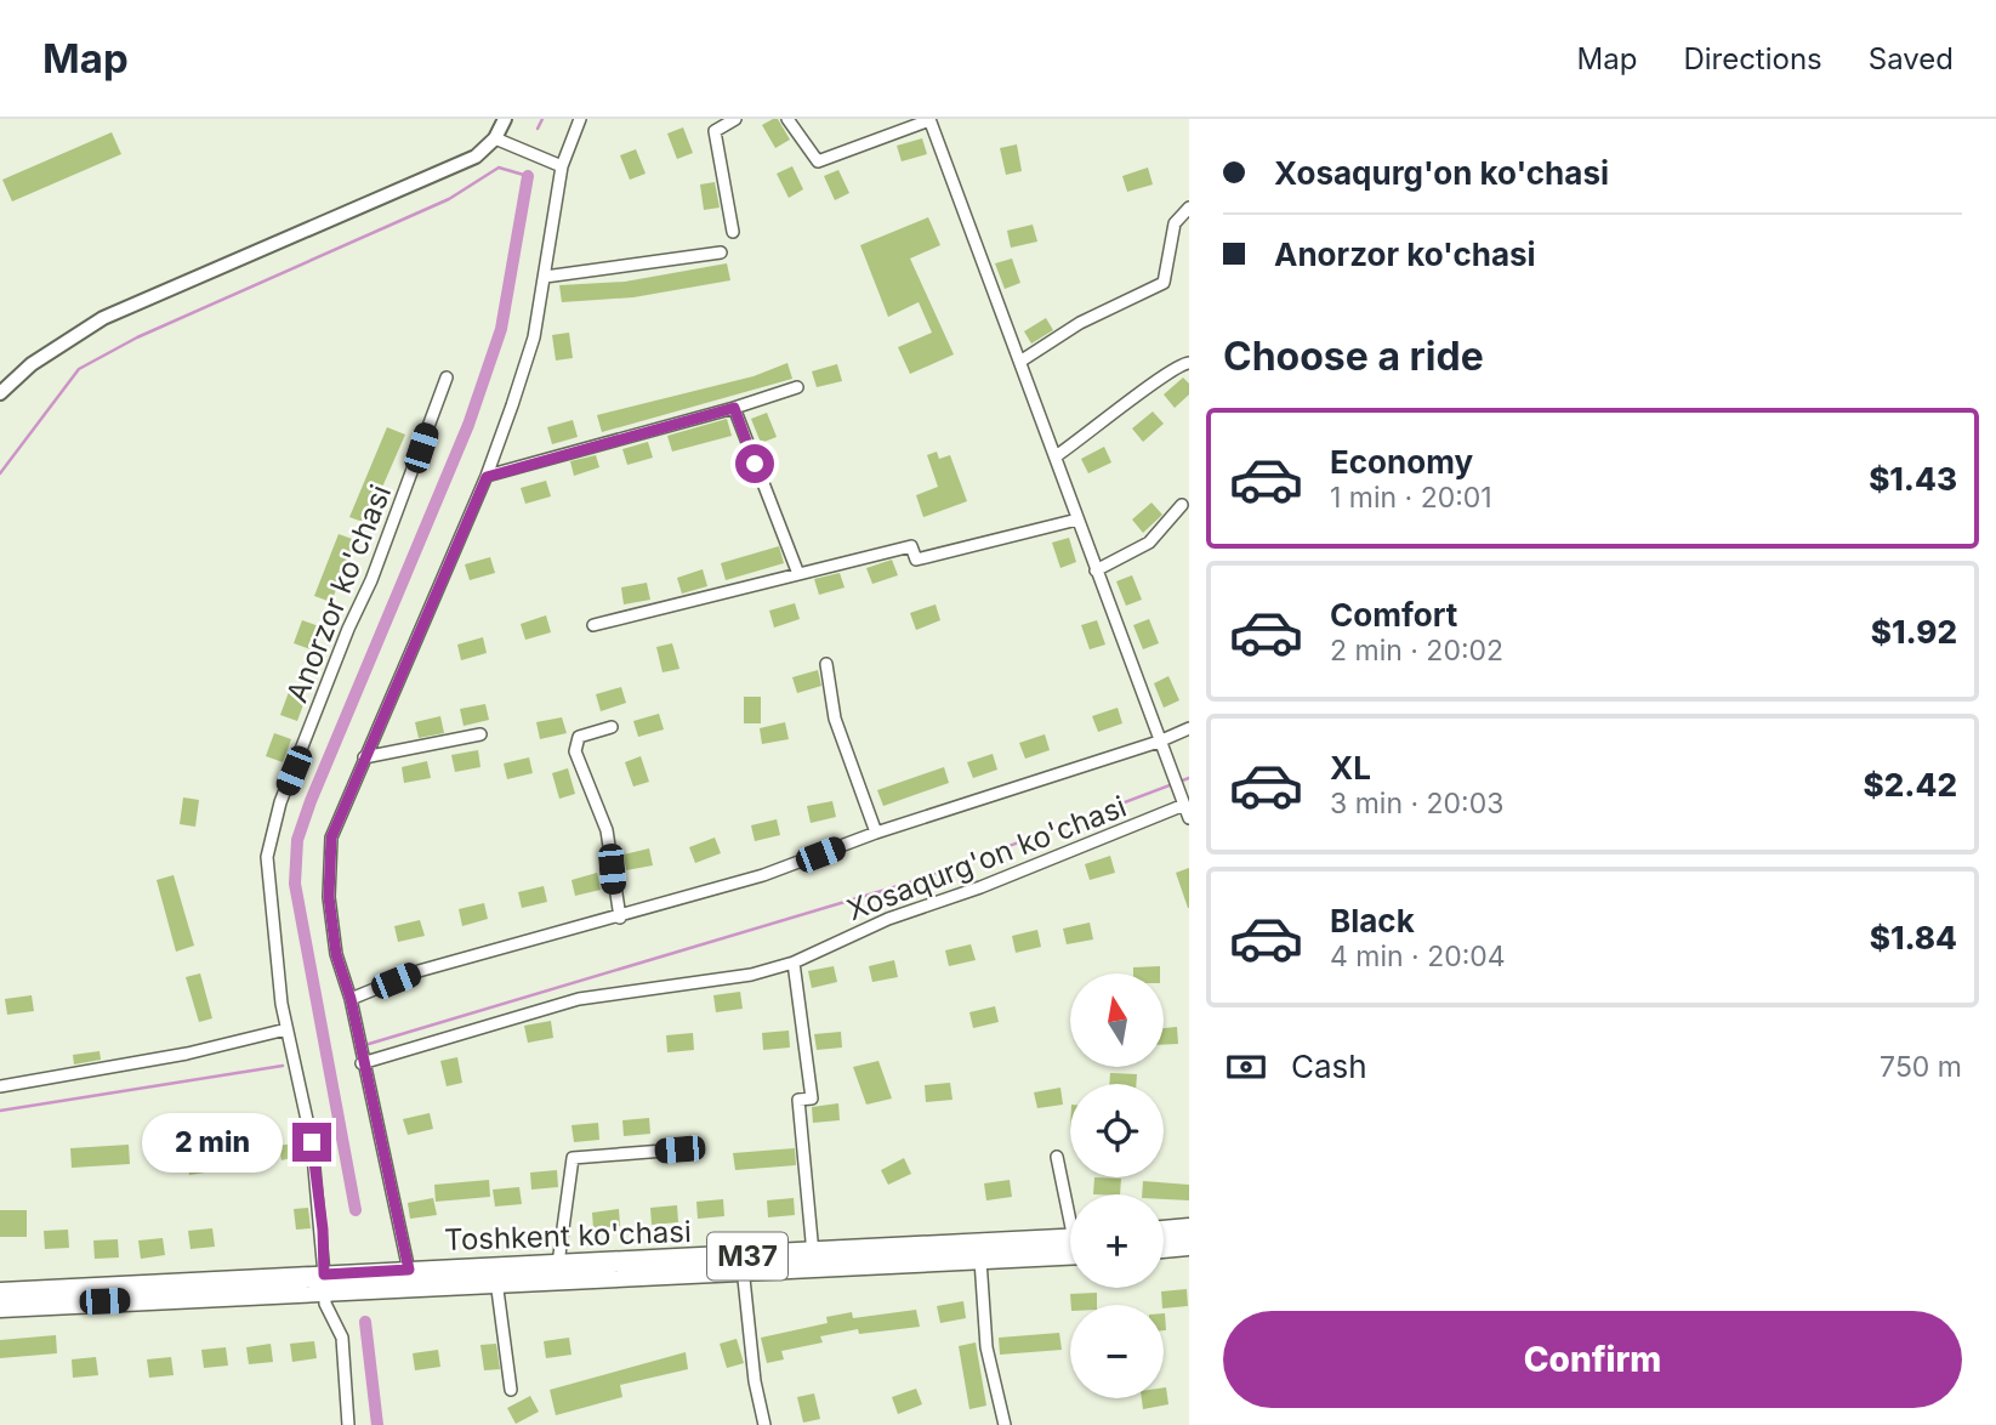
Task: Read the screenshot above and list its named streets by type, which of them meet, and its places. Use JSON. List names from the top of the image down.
{
  "streets": {
    "highway": ["Toshkent ko'chasi", "M37"],
    "street": ["Anorzor ko'chasi", "Xosaqurg'on ko'chasi"]
  },
  "crossings": [
    ["Anorzor ko'chasi", "M37"],
    ["Toshkent ko'chasi", "M37"]
  ],
  "north": "top",
  "page": {
    "header": "Map",
    "nav": ["Map", "Directions", "Saved"],
    "banner": ["Xosaqurg'on ko'chasi", "Anorzor ko'chasi"],
    "heading": "Choose a ride",
    "list": [
      {
        "name": "Economy",
        "note": "1 min · 20:01",
        "value": "$1.43"
      },
      {
        "name": "Comfort",
        "note": "2 min · 20:02",
        "value": "$1.92"
      },
      {
        "name": "XL",
        "note": "3 min · 20:03",
        "value": "$2.42"
      },
      {
        "name": "Black",
        "note": "4 min · 20:04",
        "value": "$1.84"
      }
    ],
    "map_buttons": ["+", "−"],
    "pay": ["Cash", "750 m"],
    "bubble": "2 min",
    "buttons": "Confirm"
  }
}
